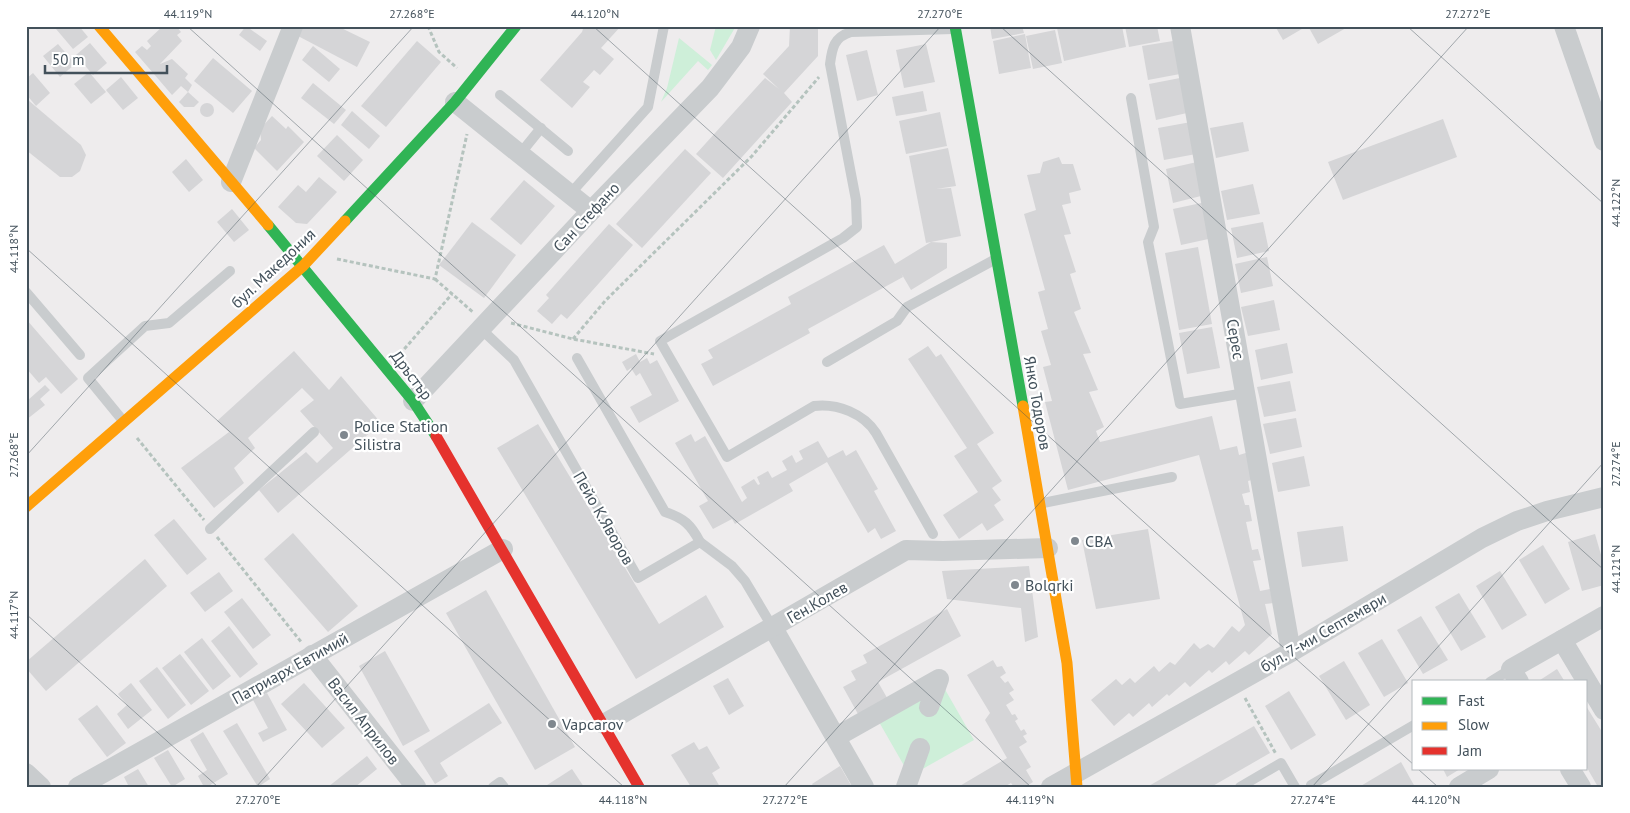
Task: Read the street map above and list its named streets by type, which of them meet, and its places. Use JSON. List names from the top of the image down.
{
  "streets": {
    "street": [
      "Сан Стефано",
      "бул. Македония",
      "Серес",
      "Дръстър",
      "Янко Тодоров",
      "Ген.Колев",
      "бул. 7-ми Септември",
      "Патриарх Евтимий",
      "Васил Априлов"
    ],
    "lane": ["Пейо К.Яворов"]
  },
  "crossings": [
    ["Сан Стефано", "Дръстър"],
    ["Сан Стефано", "Пейо К.Яворов"],
    ["бул. Македония", "Дръстър"],
    ["Серес", "бул. 7-ми Септември"],
    ["Дръстър", "Ген.Колев"],
    ["Дръстър", "Патриарх Евтимий"],
    ["Янко Тодоров", "Ген.Колев"],
    ["Янко Тодоров", "бул. 7-ми Септември"],
    ["Патриарх Евтимий", "Васил Априлов"]
  ],
  "places": [
    "Police Station Silistra",
    "CBA",
    "Bolqrki",
    "Vapcarov"
  ],
  "legend": ["Fast", "Slow", "Jam"],
  "scale_bar": "50 m",
  "coordinates": [
    "44.119°N",
    "27.268°E",
    "44.120°N",
    "27.270°E",
    "27.272°E",
    "44.122°N",
    "44.118°N",
    "27.274°E",
    "44.121°N",
    "44.117°N"
  ]
}
